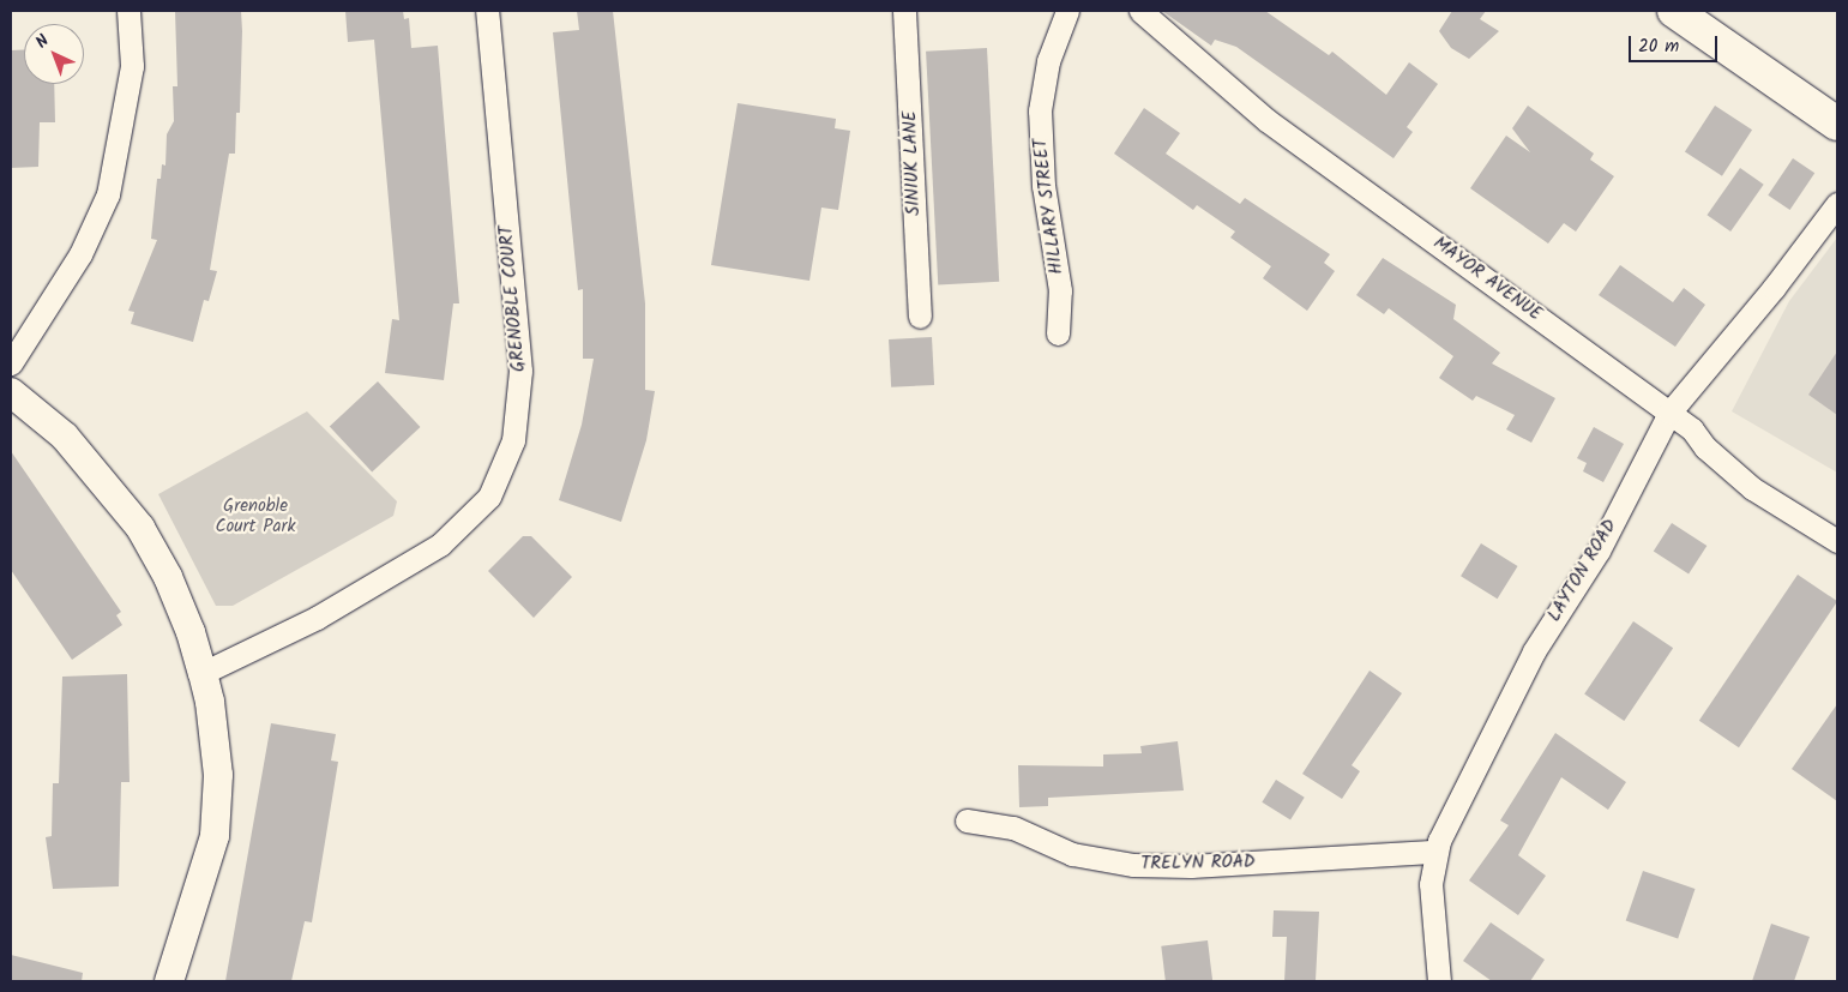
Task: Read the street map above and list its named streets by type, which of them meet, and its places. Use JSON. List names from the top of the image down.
{
  "streets": {
    "street": [
      "SINIUK LANE",
      "HILLARY STREET",
      "MAYOR AVENUE",
      "GRENOBLE COURT",
      "LAYTON ROAD",
      "TRELYN ROAD"
    ]
  },
  "crossings": [
    ["MAYOR AVENUE", "LAYTON ROAD"],
    ["LAYTON ROAD", "TRELYN ROAD"]
  ],
  "parks": ["Grenoble Court Park"],
  "scale_bar": "20 m",
  "north": "top left"
}
